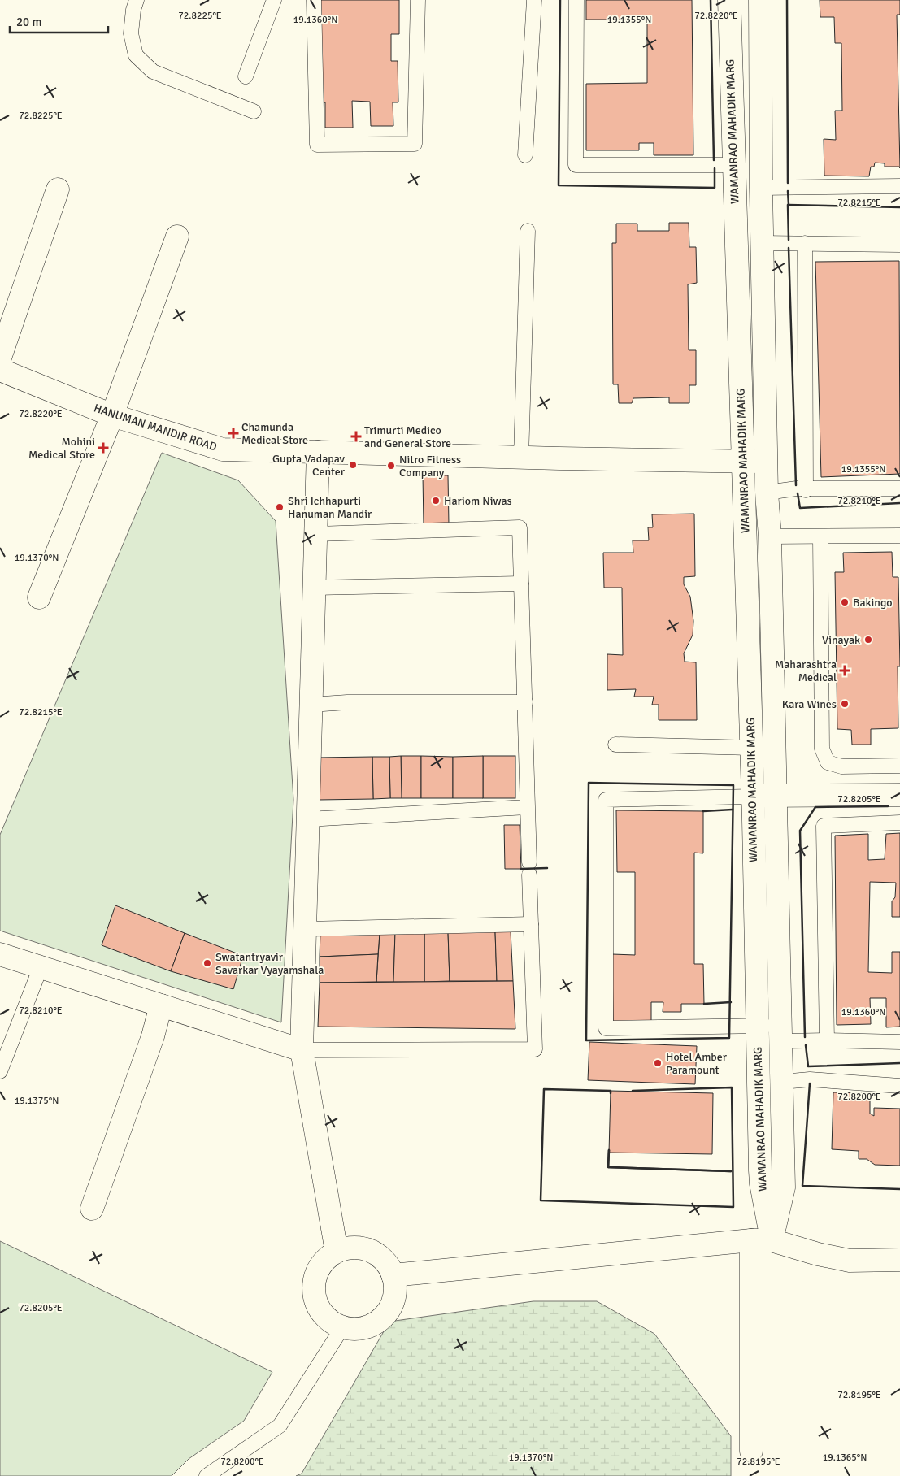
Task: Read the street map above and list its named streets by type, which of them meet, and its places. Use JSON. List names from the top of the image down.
{
  "streets": {
    "street": ["WAMANRAO MAHADIK MARG", "HANUMAN MANDIR ROAD"]
  },
  "crossings": [
    ["WAMANRAO MAHADIK MARG", "HANUMAN MANDIR ROAD"]
  ],
  "places": {
    "health": [
      "Chamunda Medical Store",
      "Trimurti Medico and General Store",
      "Mohini Medical Store",
      "Maharashtra Medical"
    ],
    "other": [
      "Gupta Vadapav Center",
      "Nitro Fitness Company",
      "Hariom Niwas",
      "Shri Ichhapurti Hanuman Mandir",
      "Bakingo",
      "Vinayak",
      "Kara Wines",
      "Swatantryavir Savarkar Vyayamshala",
      "Hotel Amber Paramount"
    ]
  },
  "scale_bar": "20 m",
  "coordinates": [
    "72.8225°E",
    "72.8220°E",
    "19.1360°N",
    "19.1355°N",
    "72.8215°E",
    "72.8210°E",
    "19.1370°N",
    "72.8205°E",
    "72.8200°E",
    "19.1375°N",
    "72.8195°E",
    "19.1365°N"
  ]
}
